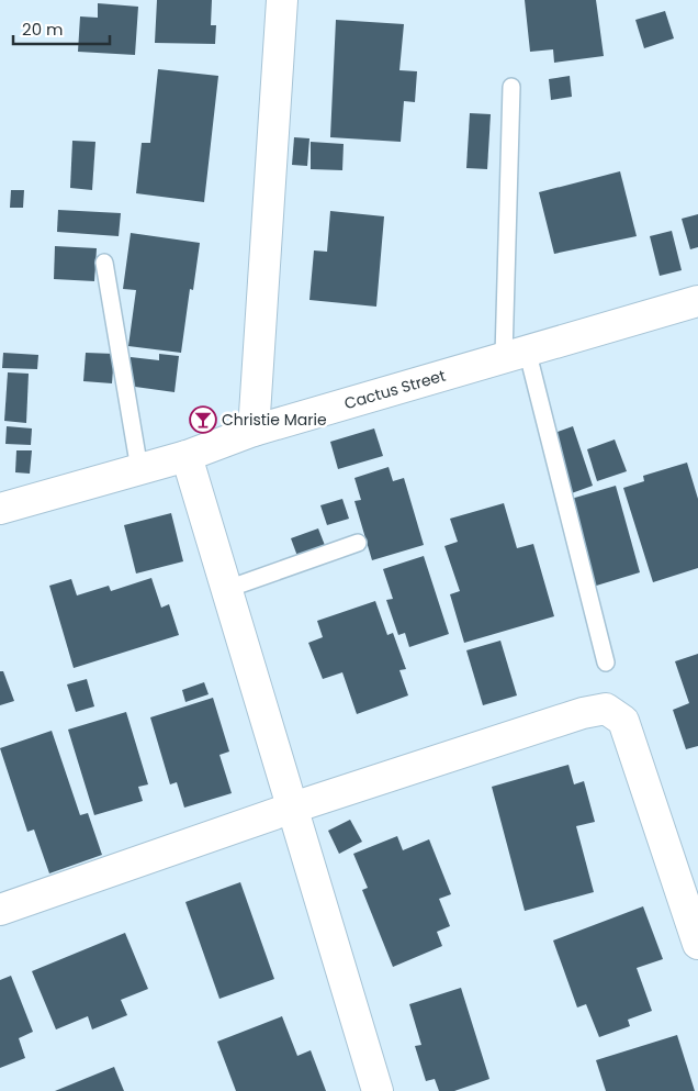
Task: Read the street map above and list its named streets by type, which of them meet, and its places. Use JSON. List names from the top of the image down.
{
  "streets": {
    "street": ["Cactus Street"]
  },
  "places": {
    "bar": ["Christie Marie"]
  },
  "scale_bar": "20 m"
}
